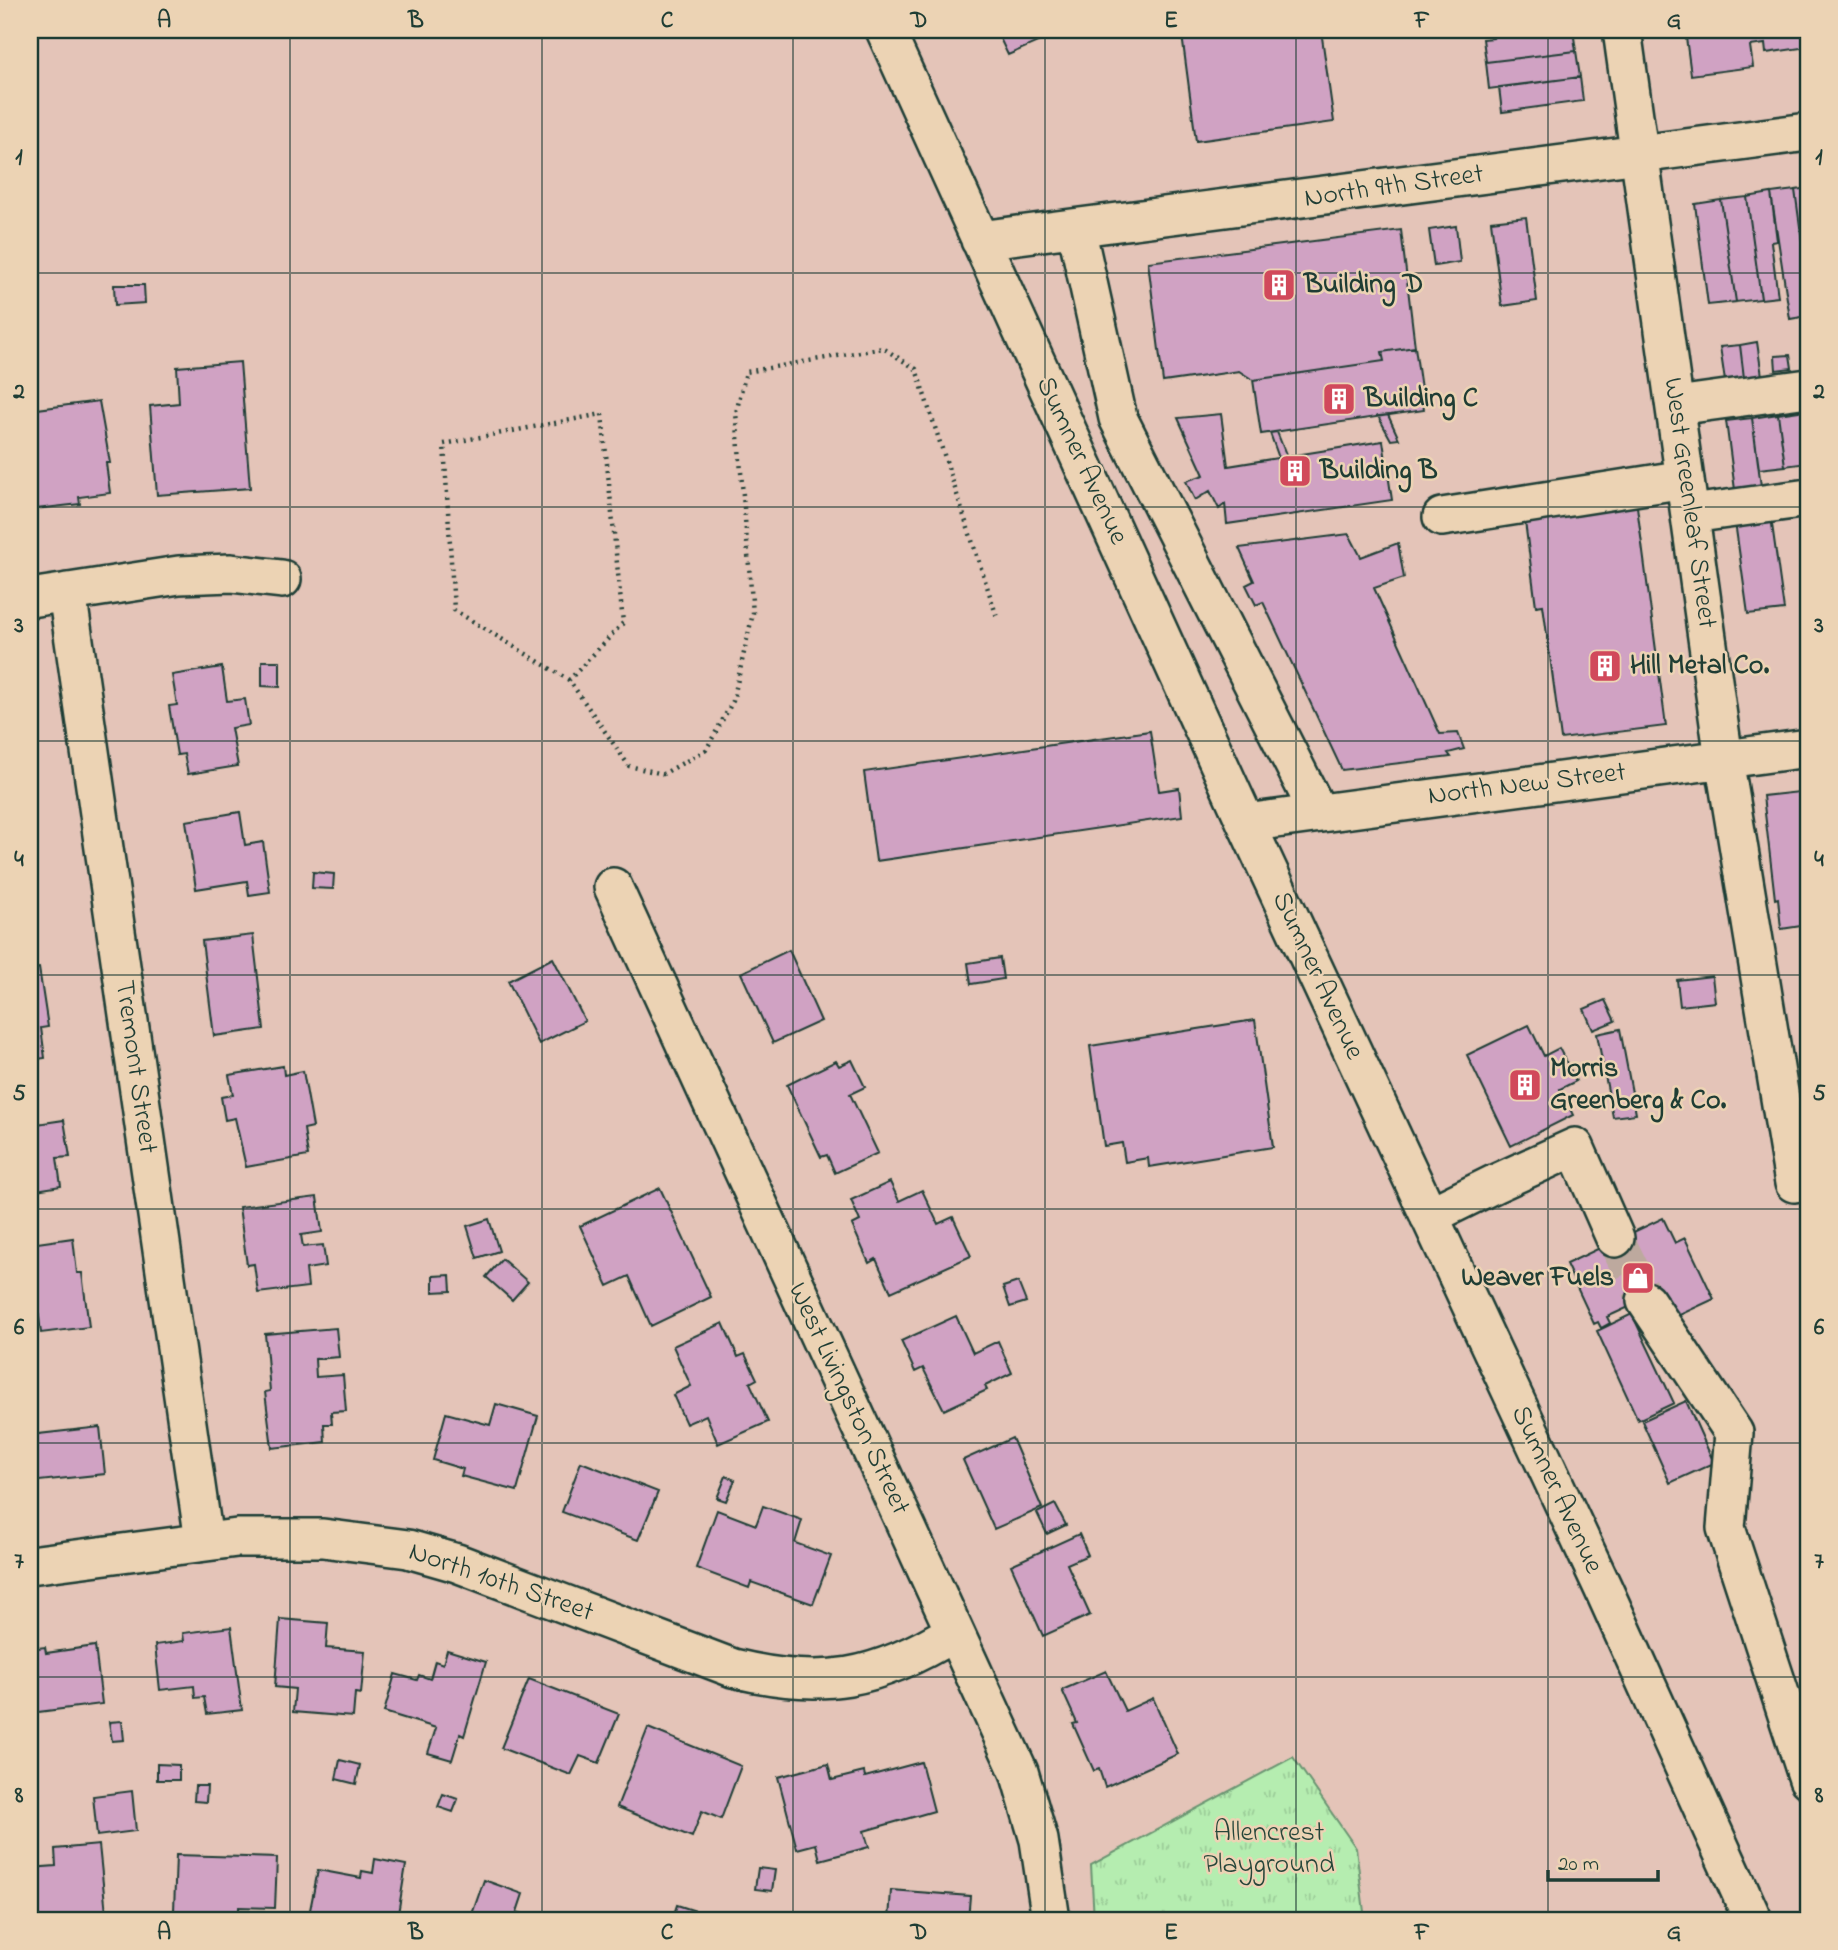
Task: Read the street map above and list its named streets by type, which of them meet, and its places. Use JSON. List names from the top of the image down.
{
  "streets": {
    "street": [
      "North 9th Street",
      "Sumner Avenue",
      "West Greenleaf Street",
      "North New Street",
      "Tremont Street",
      "West Livingston Street",
      "North 10th Street"
    ]
  },
  "crossings": [
    ["North 9th Street", "Sumner Avenue"],
    ["North 9th Street", "West Greenleaf Street"],
    ["Sumner Avenue", "North New Street"],
    ["West Greenleaf Street", "North New Street"],
    ["Tremont Street", "North 10th Street"],
    ["West Livingston Street", "North 10th Street"]
  ],
  "parks": ["Allencrest Playground"],
  "places": {
    "building": [
      "Building D",
      "Building C",
      "Building B",
      "Hill Metal Co.",
      "Morris Greenberg & Co."
    ],
    "shop": ["Weaver Fuels"]
  },
  "scale_bar": "20 m",
  "grid": {
    "columns": [
      "A",
      "B",
      "C",
      "D",
      "E",
      "F",
      "G"
    ],
    "rows": [
      "1",
      "2",
      "3",
      "4",
      "5",
      "6",
      "7",
      "8"
    ]
  }
}
